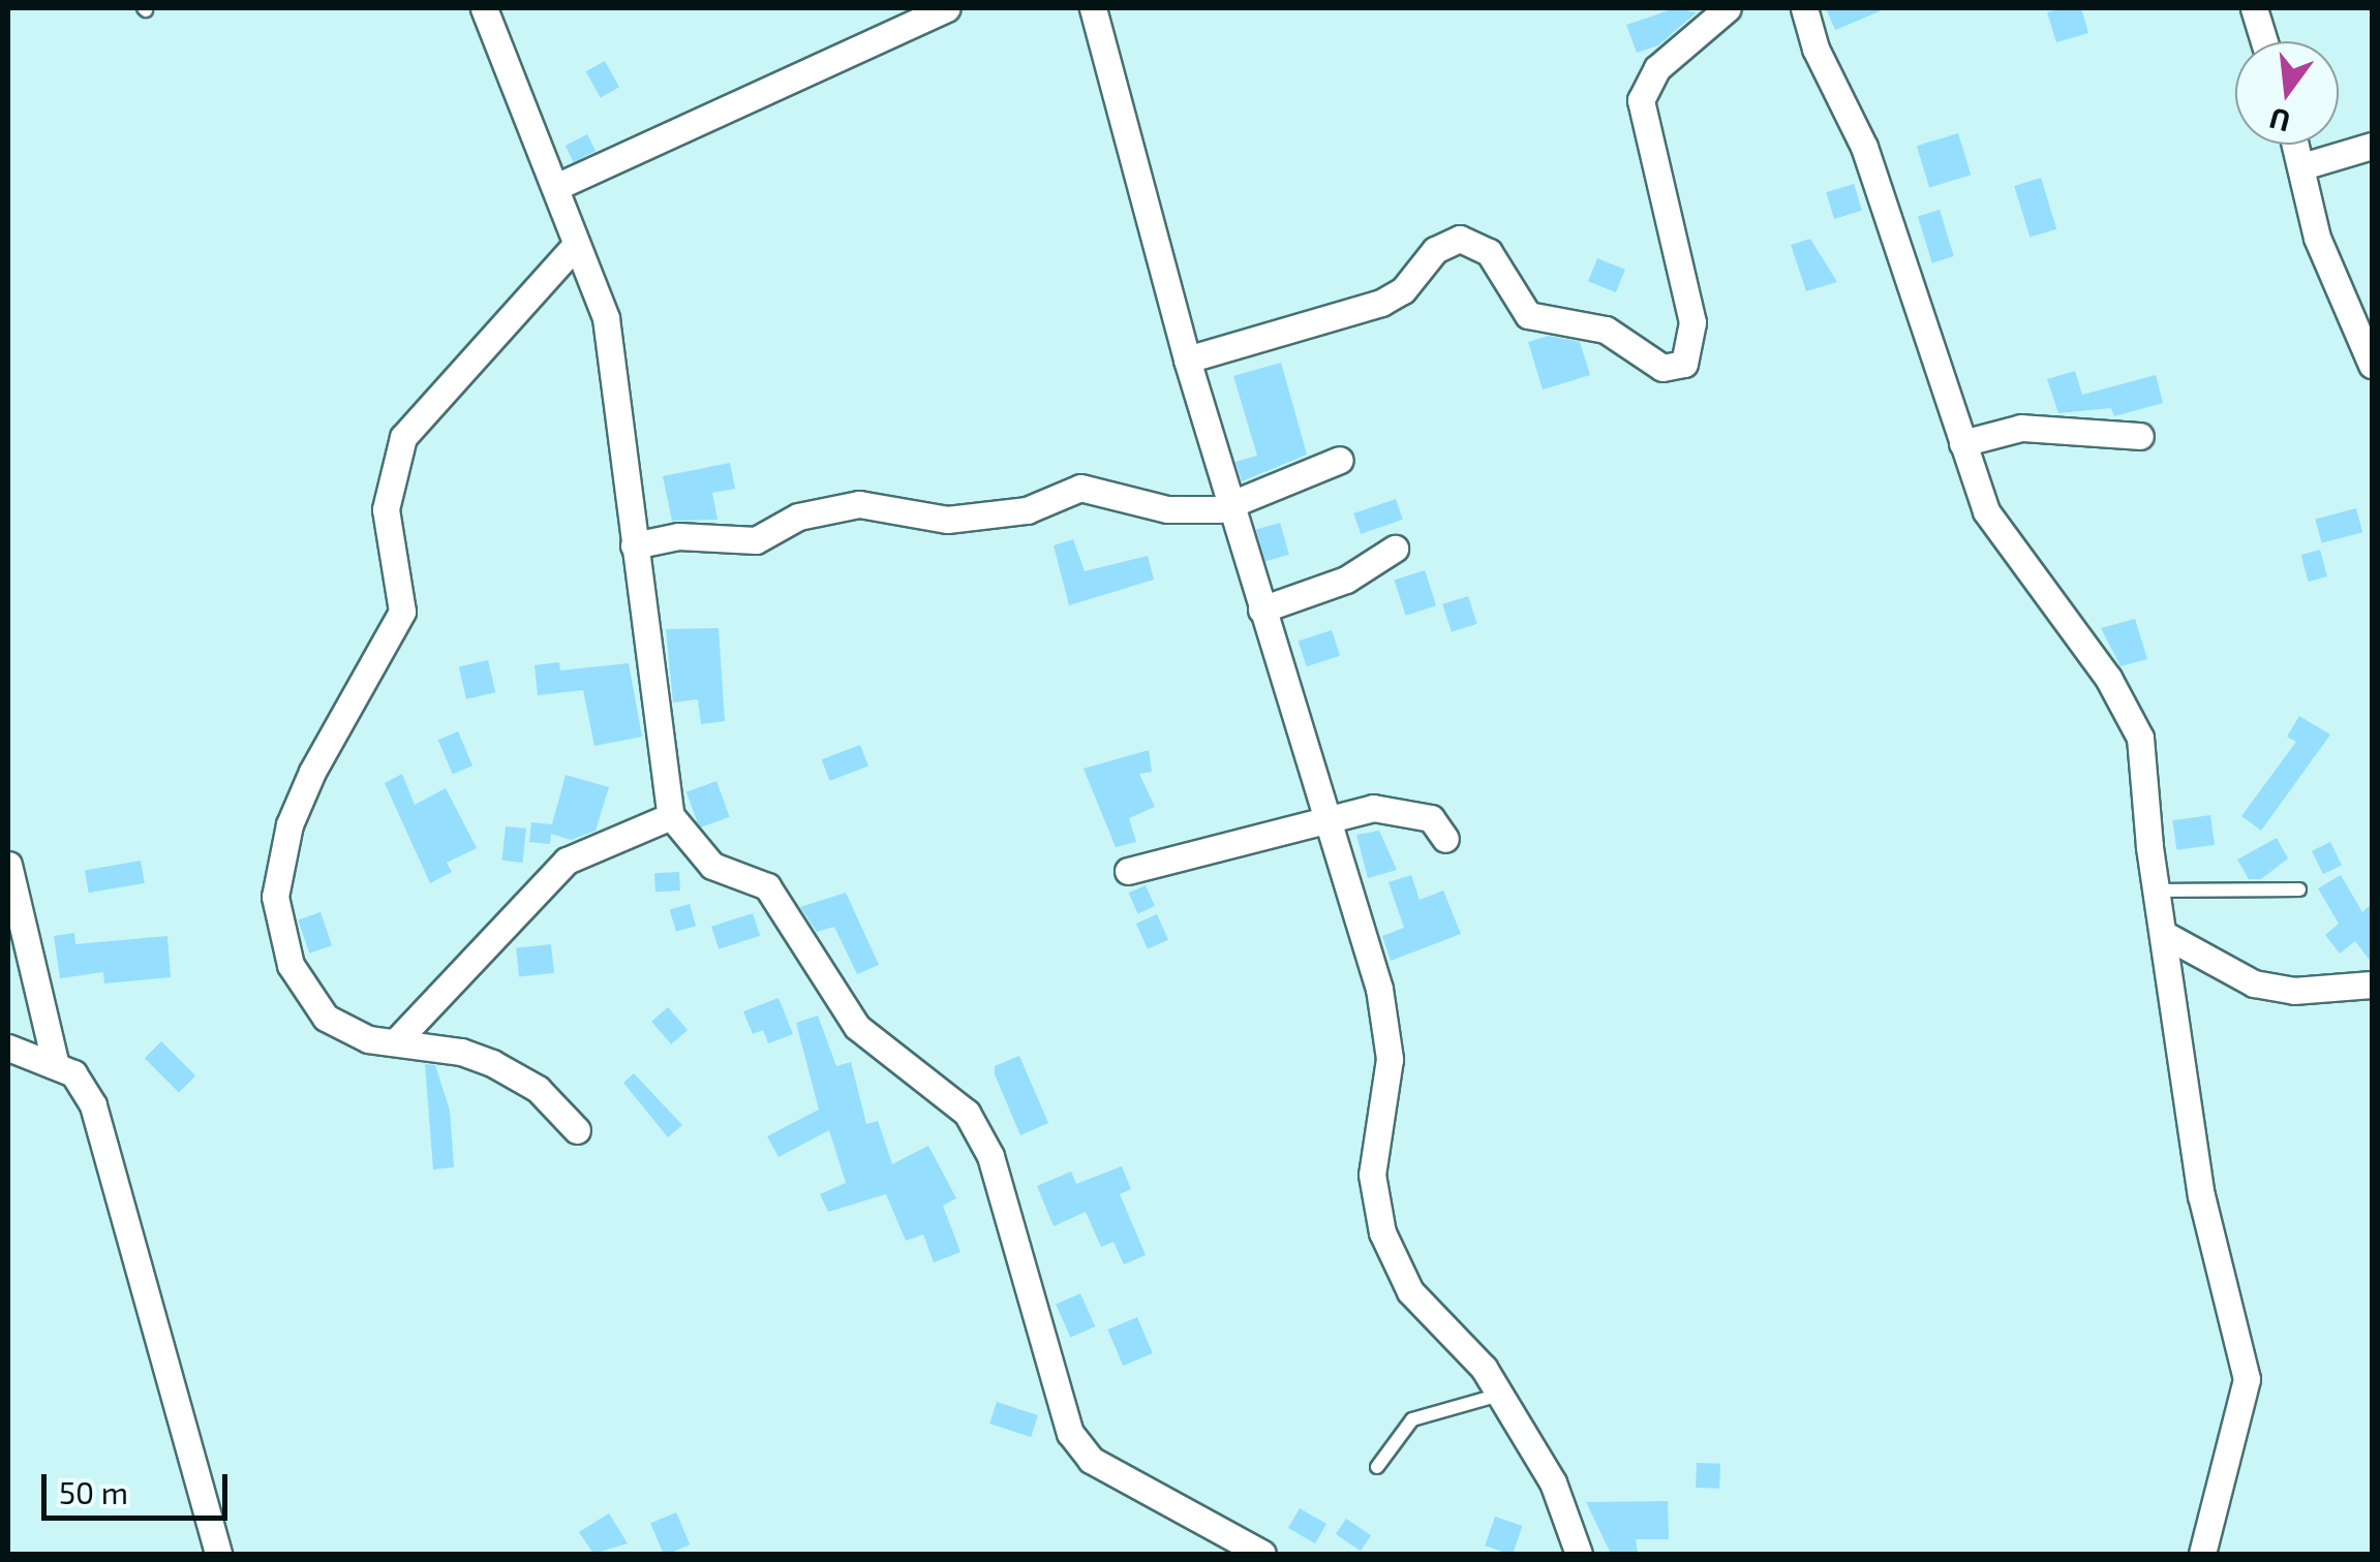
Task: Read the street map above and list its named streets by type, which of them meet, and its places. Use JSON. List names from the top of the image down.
{
  "scale_bar": "50 m",
  "north": "bottom"
}
